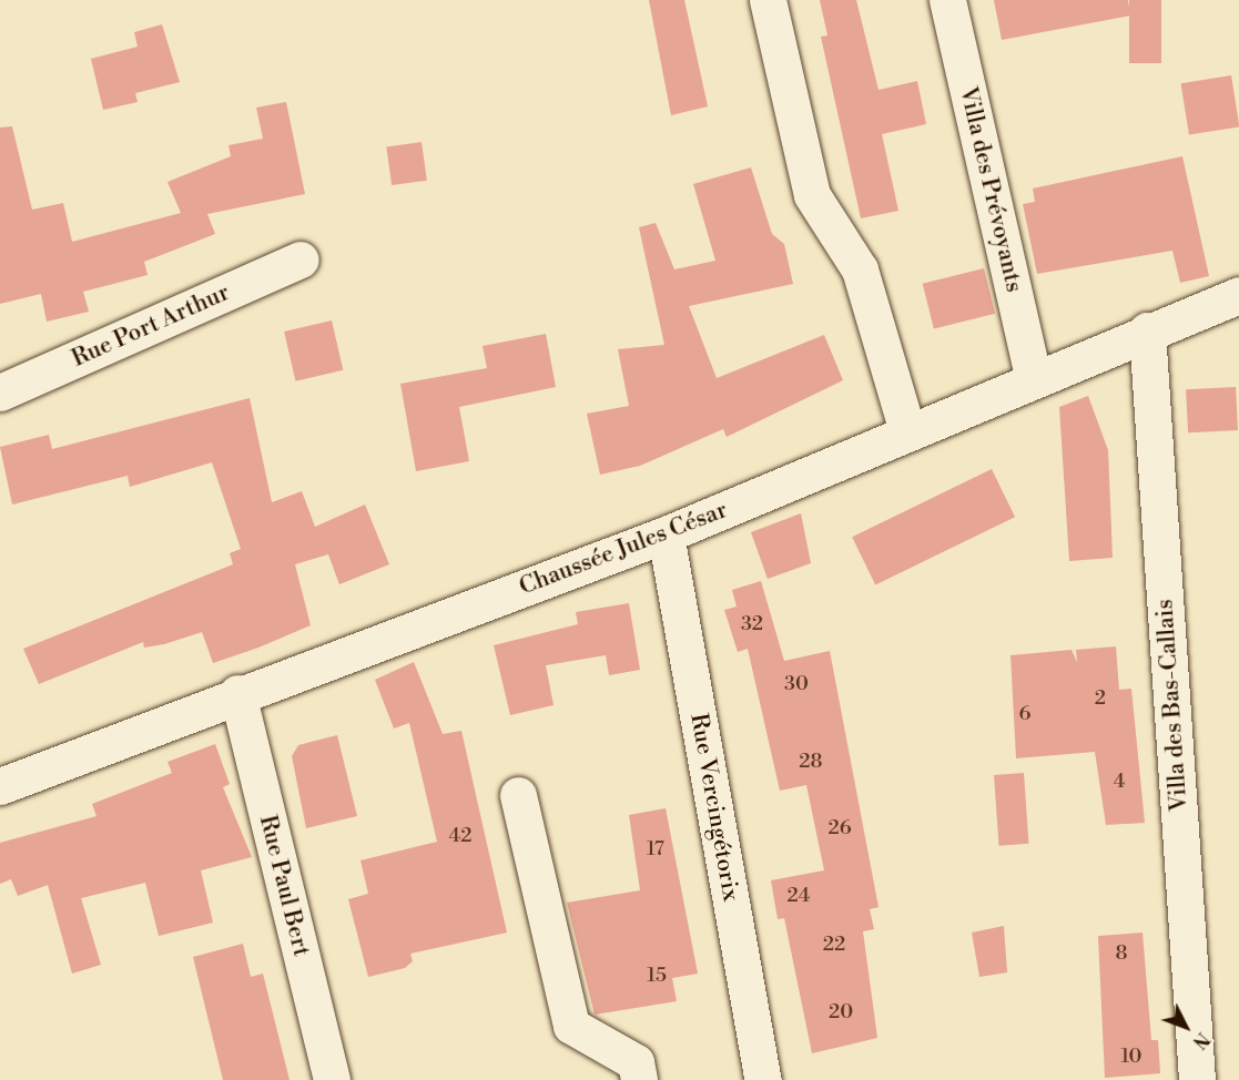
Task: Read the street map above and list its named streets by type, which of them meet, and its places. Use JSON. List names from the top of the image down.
{
  "streets": {
    "street": [
      "Villa des Prévoyants",
      "Rue Port Arthur",
      "Chaussée Jules César",
      "Villa des Bas-Callais",
      "Rue Vercingétorix",
      "Rue Paul Bert"
    ]
  },
  "crossings": [
    ["Villa des Prévoyants", "Chaussée Jules César"],
    ["Chaussée Jules César", "Villa des Bas-Callais"],
    ["Chaussée Jules César", "Rue Vercingétorix"],
    ["Chaussée Jules César", "Rue Paul Bert"]
  ],
  "house_numbers": [
    "32",
    "30",
    "2",
    "6",
    "28",
    "4",
    "26",
    "42",
    "17",
    "24",
    "22",
    "8",
    "15",
    "20",
    "10"
  ],
  "north": "bottom right"
}
